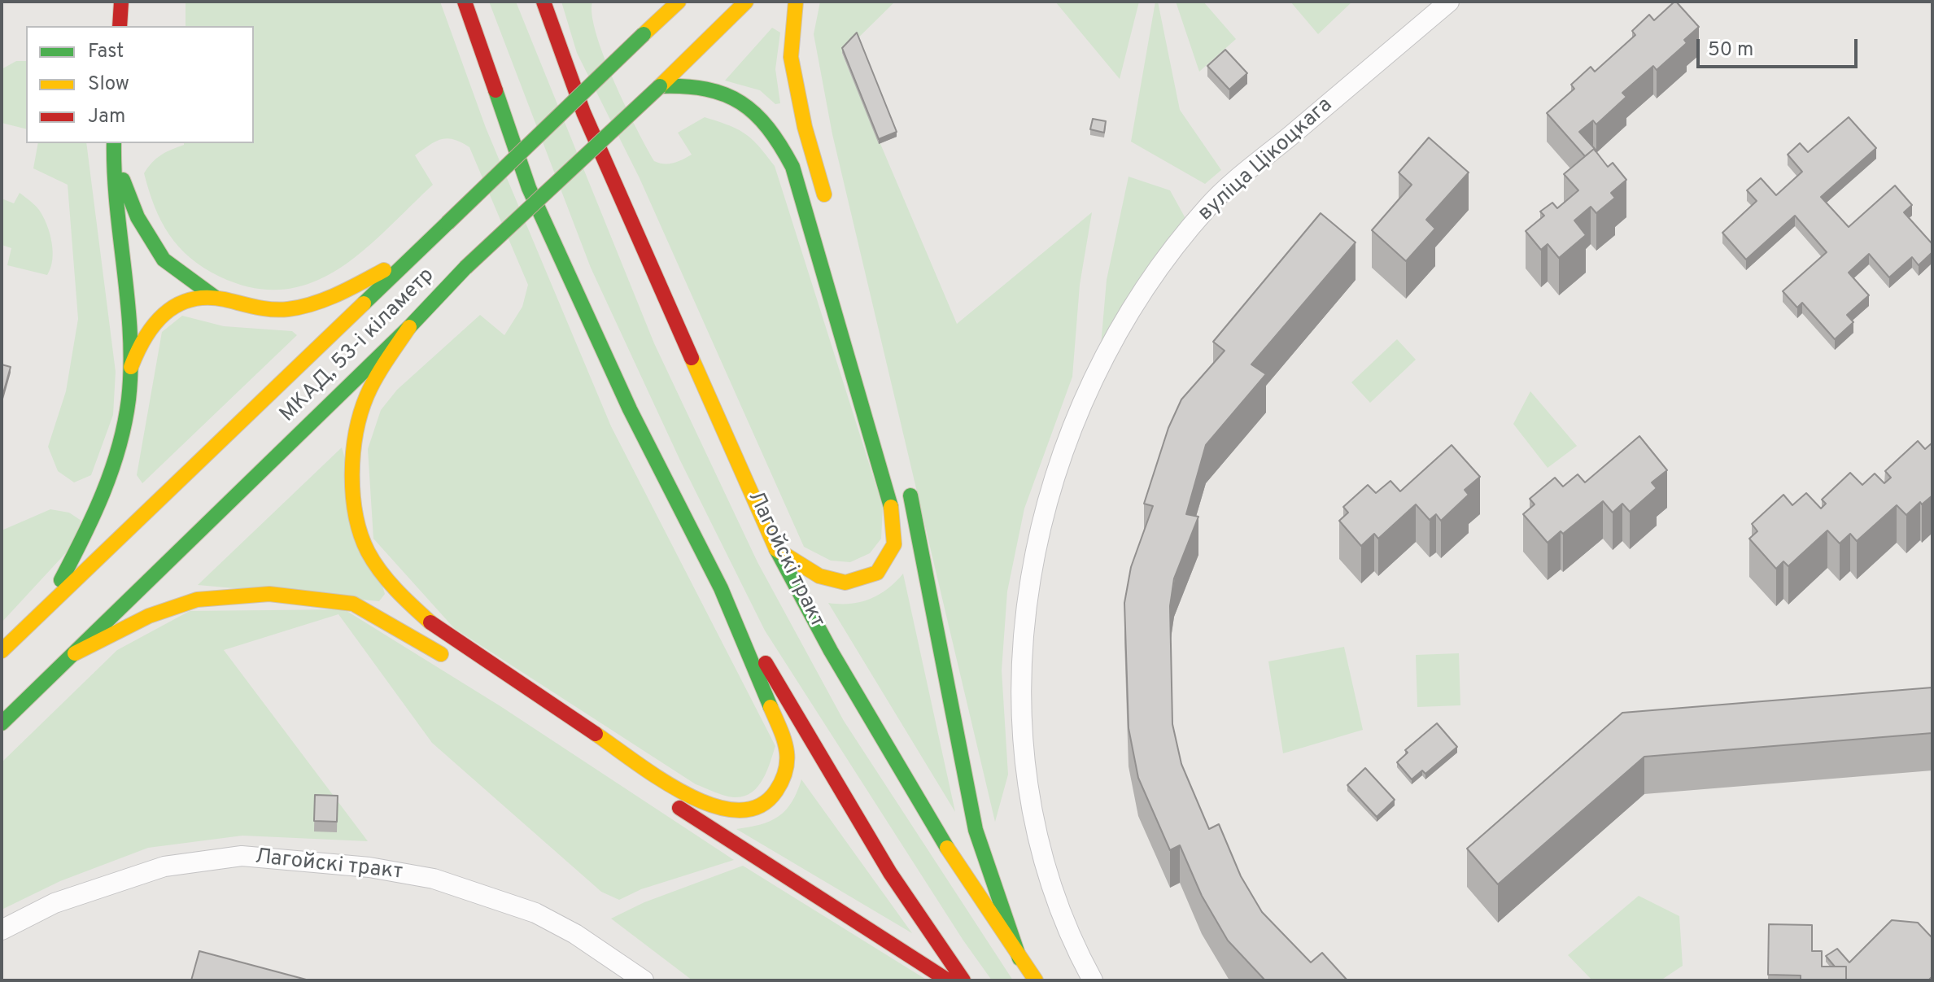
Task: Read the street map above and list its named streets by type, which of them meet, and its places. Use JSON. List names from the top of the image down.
{
  "streets": {
    "main road": ["МКАД, 53-і кіламетр", "Лагойскі тракт"],
    "street": ["вуліца Цікоцкага"]
  },
  "legend": ["Fast", "Slow", "Jam"],
  "scale_bar": "50 m"
}
